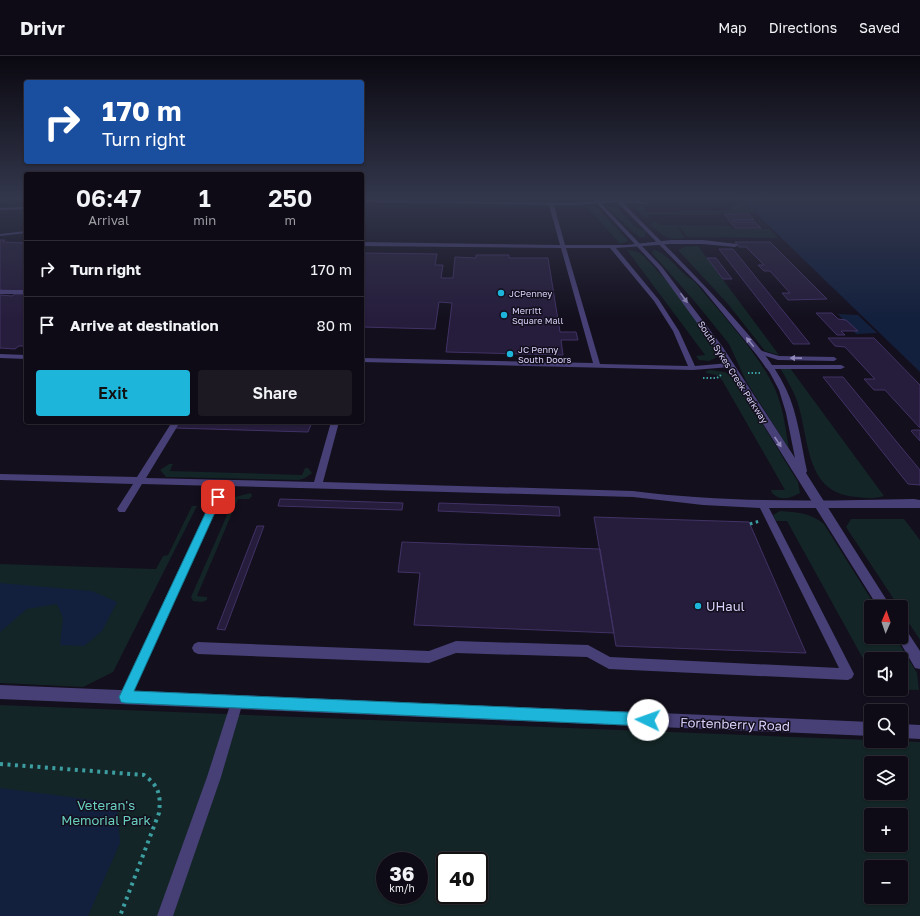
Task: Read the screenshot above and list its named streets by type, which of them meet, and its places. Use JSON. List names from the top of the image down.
{
  "streets": {
    "street": ["South Sykes Creek Parkway", "Fortenberry Road"]
  },
  "parks": ["Veteran's Memorial Park"],
  "places": [
    "JCPenney",
    "Merritt Square Mall",
    "JC Penny South Doors",
    "UHaul"
  ],
  "north": "top",
  "page": {
    "header": "Drivr",
    "nav": ["Map", "Directions", "Saved"],
    "turn": ["170 m", "Turn right"],
    "eta": [
      "06:47",
      "Arrival",
      "1",
      "min",
      "250",
      "m"
    ],
    "list": [
      {
        "name": "Turn right",
        "value": "170 m"
      },
      {
        "name": "Arrive at destination",
        "value": "80 m"
      }
    ],
    "buttons": ["Exit", "Share"],
    "map_buttons": ["+", "−"],
    "speed": "36 km/h",
    "limit": "40"
  }
}
